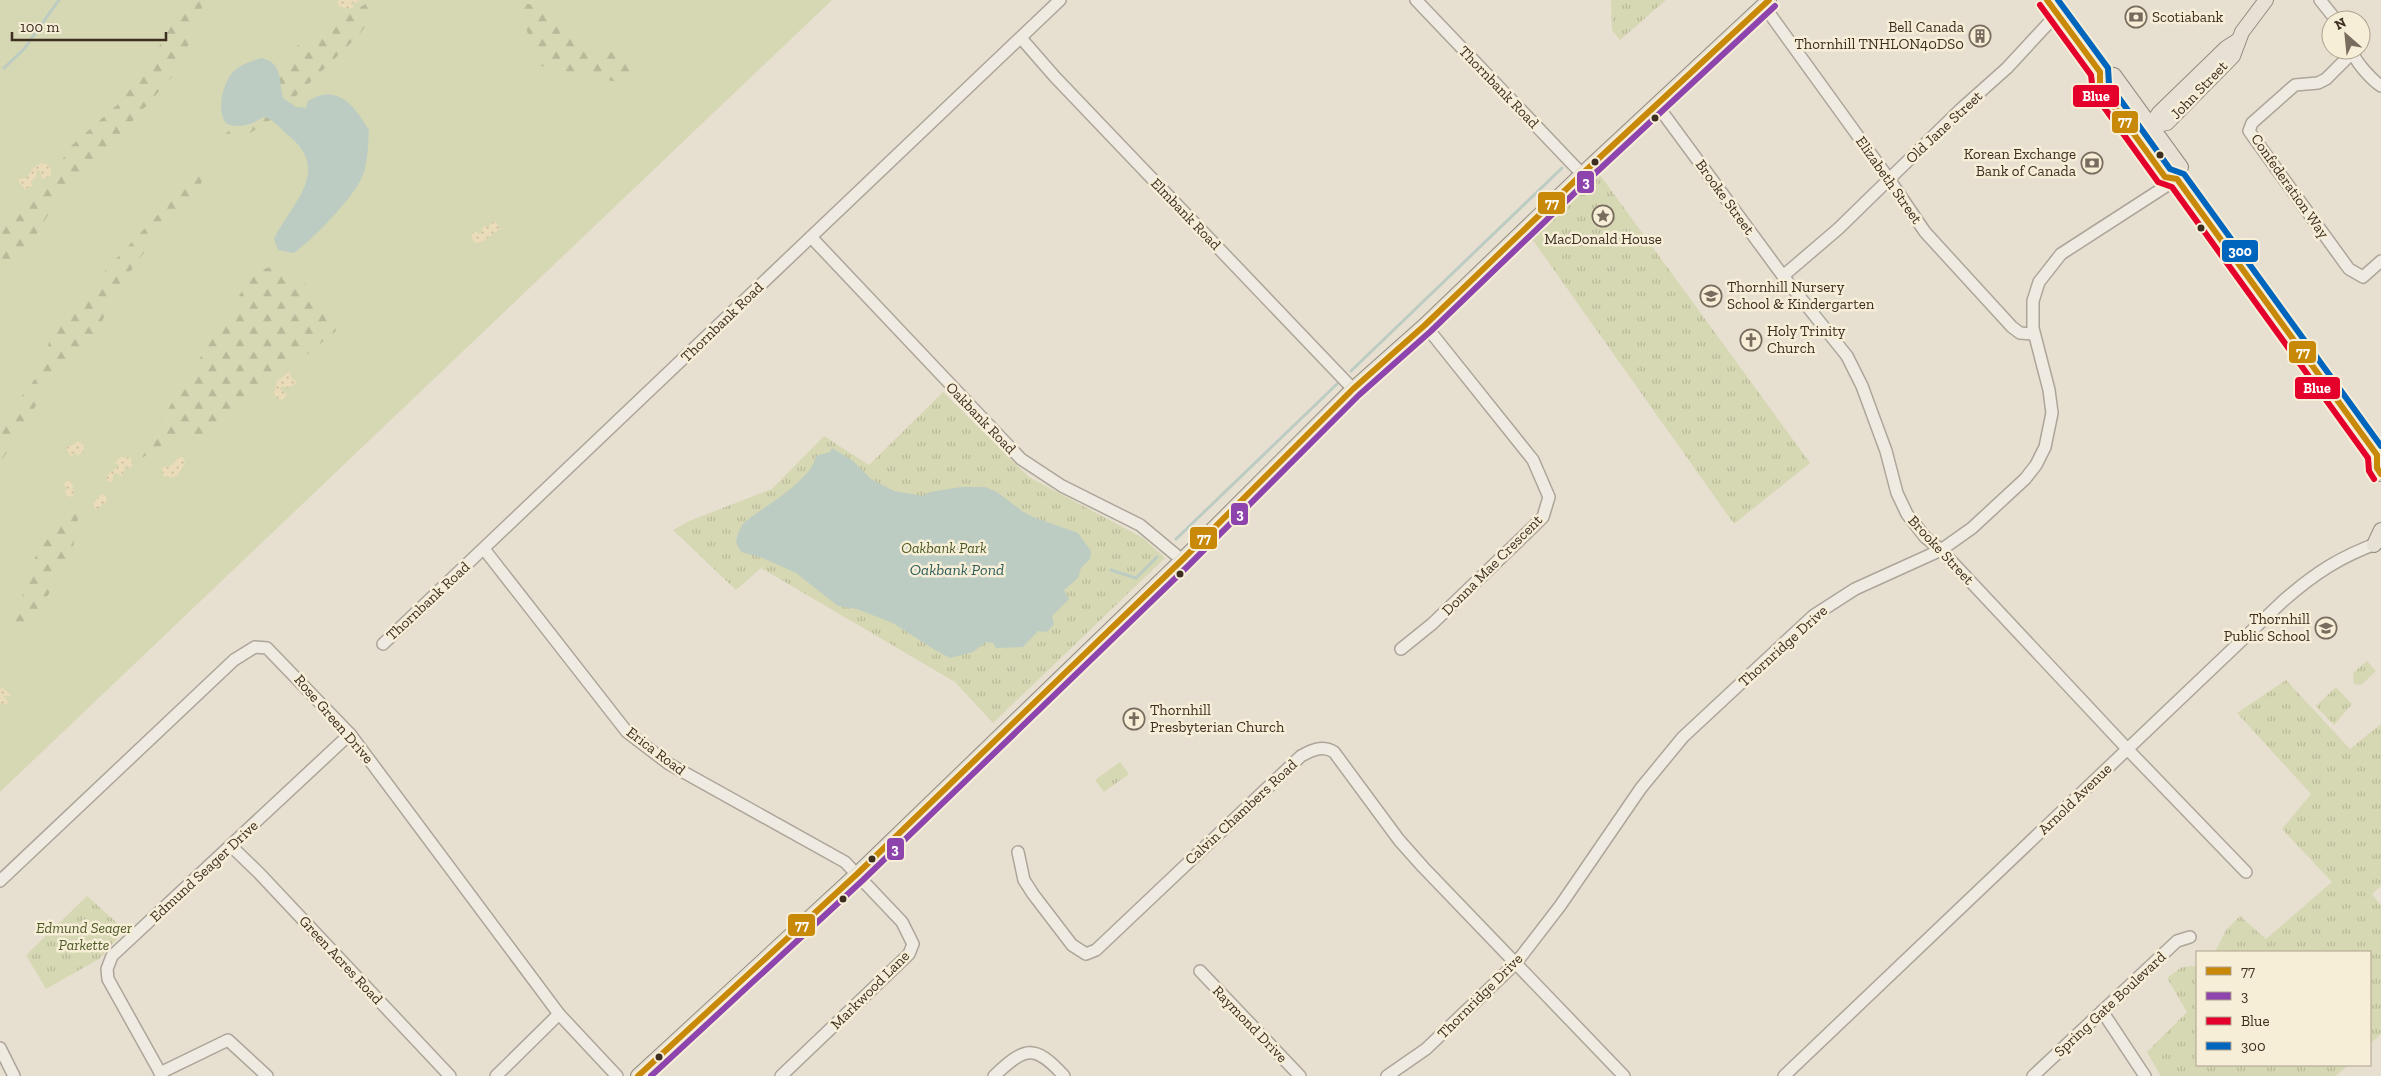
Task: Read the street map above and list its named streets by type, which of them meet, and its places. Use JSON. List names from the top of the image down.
{
  "streets": {
    "main road": ["John Street"],
    "street": [
      "Thornbank Road",
      "Old Jane Street",
      "Elizabeth Street",
      "Confederation Way",
      "Brooke Street",
      "Elmbank Road",
      "Oakbank Road",
      "Donna Mae Crescent",
      "Thornridge Drive",
      "Rose Green Drive",
      "Erica Road",
      "Arnold Avenue",
      "Calvin Chambers Road",
      "Edmund Seager Drive",
      "Green Acres Road",
      "Markwood Lane",
      "Spring Gate Boulevard",
      "Raymond Drive"
    ]
  },
  "crossings": [
    ["Thornbank Road", "Elmbank Road"],
    ["Thornbank Road", "Oakbank Road"],
    ["Thornbank Road", "Erica Road"],
    ["Old Jane Street", "Elizabeth Street"],
    ["Old Jane Street", "Brooke Street"],
    ["Elizabeth Street", "Thornridge Drive"],
    ["Brooke Street", "Thornridge Drive"],
    ["Brooke Street", "Arnold Avenue"],
    ["Thornridge Drive", "Calvin Chambers Road"],
    ["Rose Green Drive", "Edmund Seager Drive"],
    ["Erica Road", "Markwood Lane"],
    ["Edmund Seager Drive", "Green Acres Road"]
  ],
  "water": ["Oakbank Pond"],
  "parks": ["Oakbank Park", "Edmund Seager Parkette"],
  "places": {
    "bank": ["Scotiabank", "Korean Exchange Bank of Canada"],
    "building": ["Bell Canada Thornhill TNHLON40DS0"],
    "place": ["MacDonald House"],
    "school or university": ["Thornhill Nursery School & Kindergarten", "Thornhill Public School"],
    "church": ["Holy Trinity Church", "Thornhill Presbyterian Church"]
  },
  "lines": [
    "transit line 77",
    "transit line 300",
    "transit line Blue",
    "transit line 3"
  ],
  "legend": [
    "77",
    "3",
    "Blue",
    "300"
  ],
  "scale_bar": "100 m",
  "north": "top left"
}
